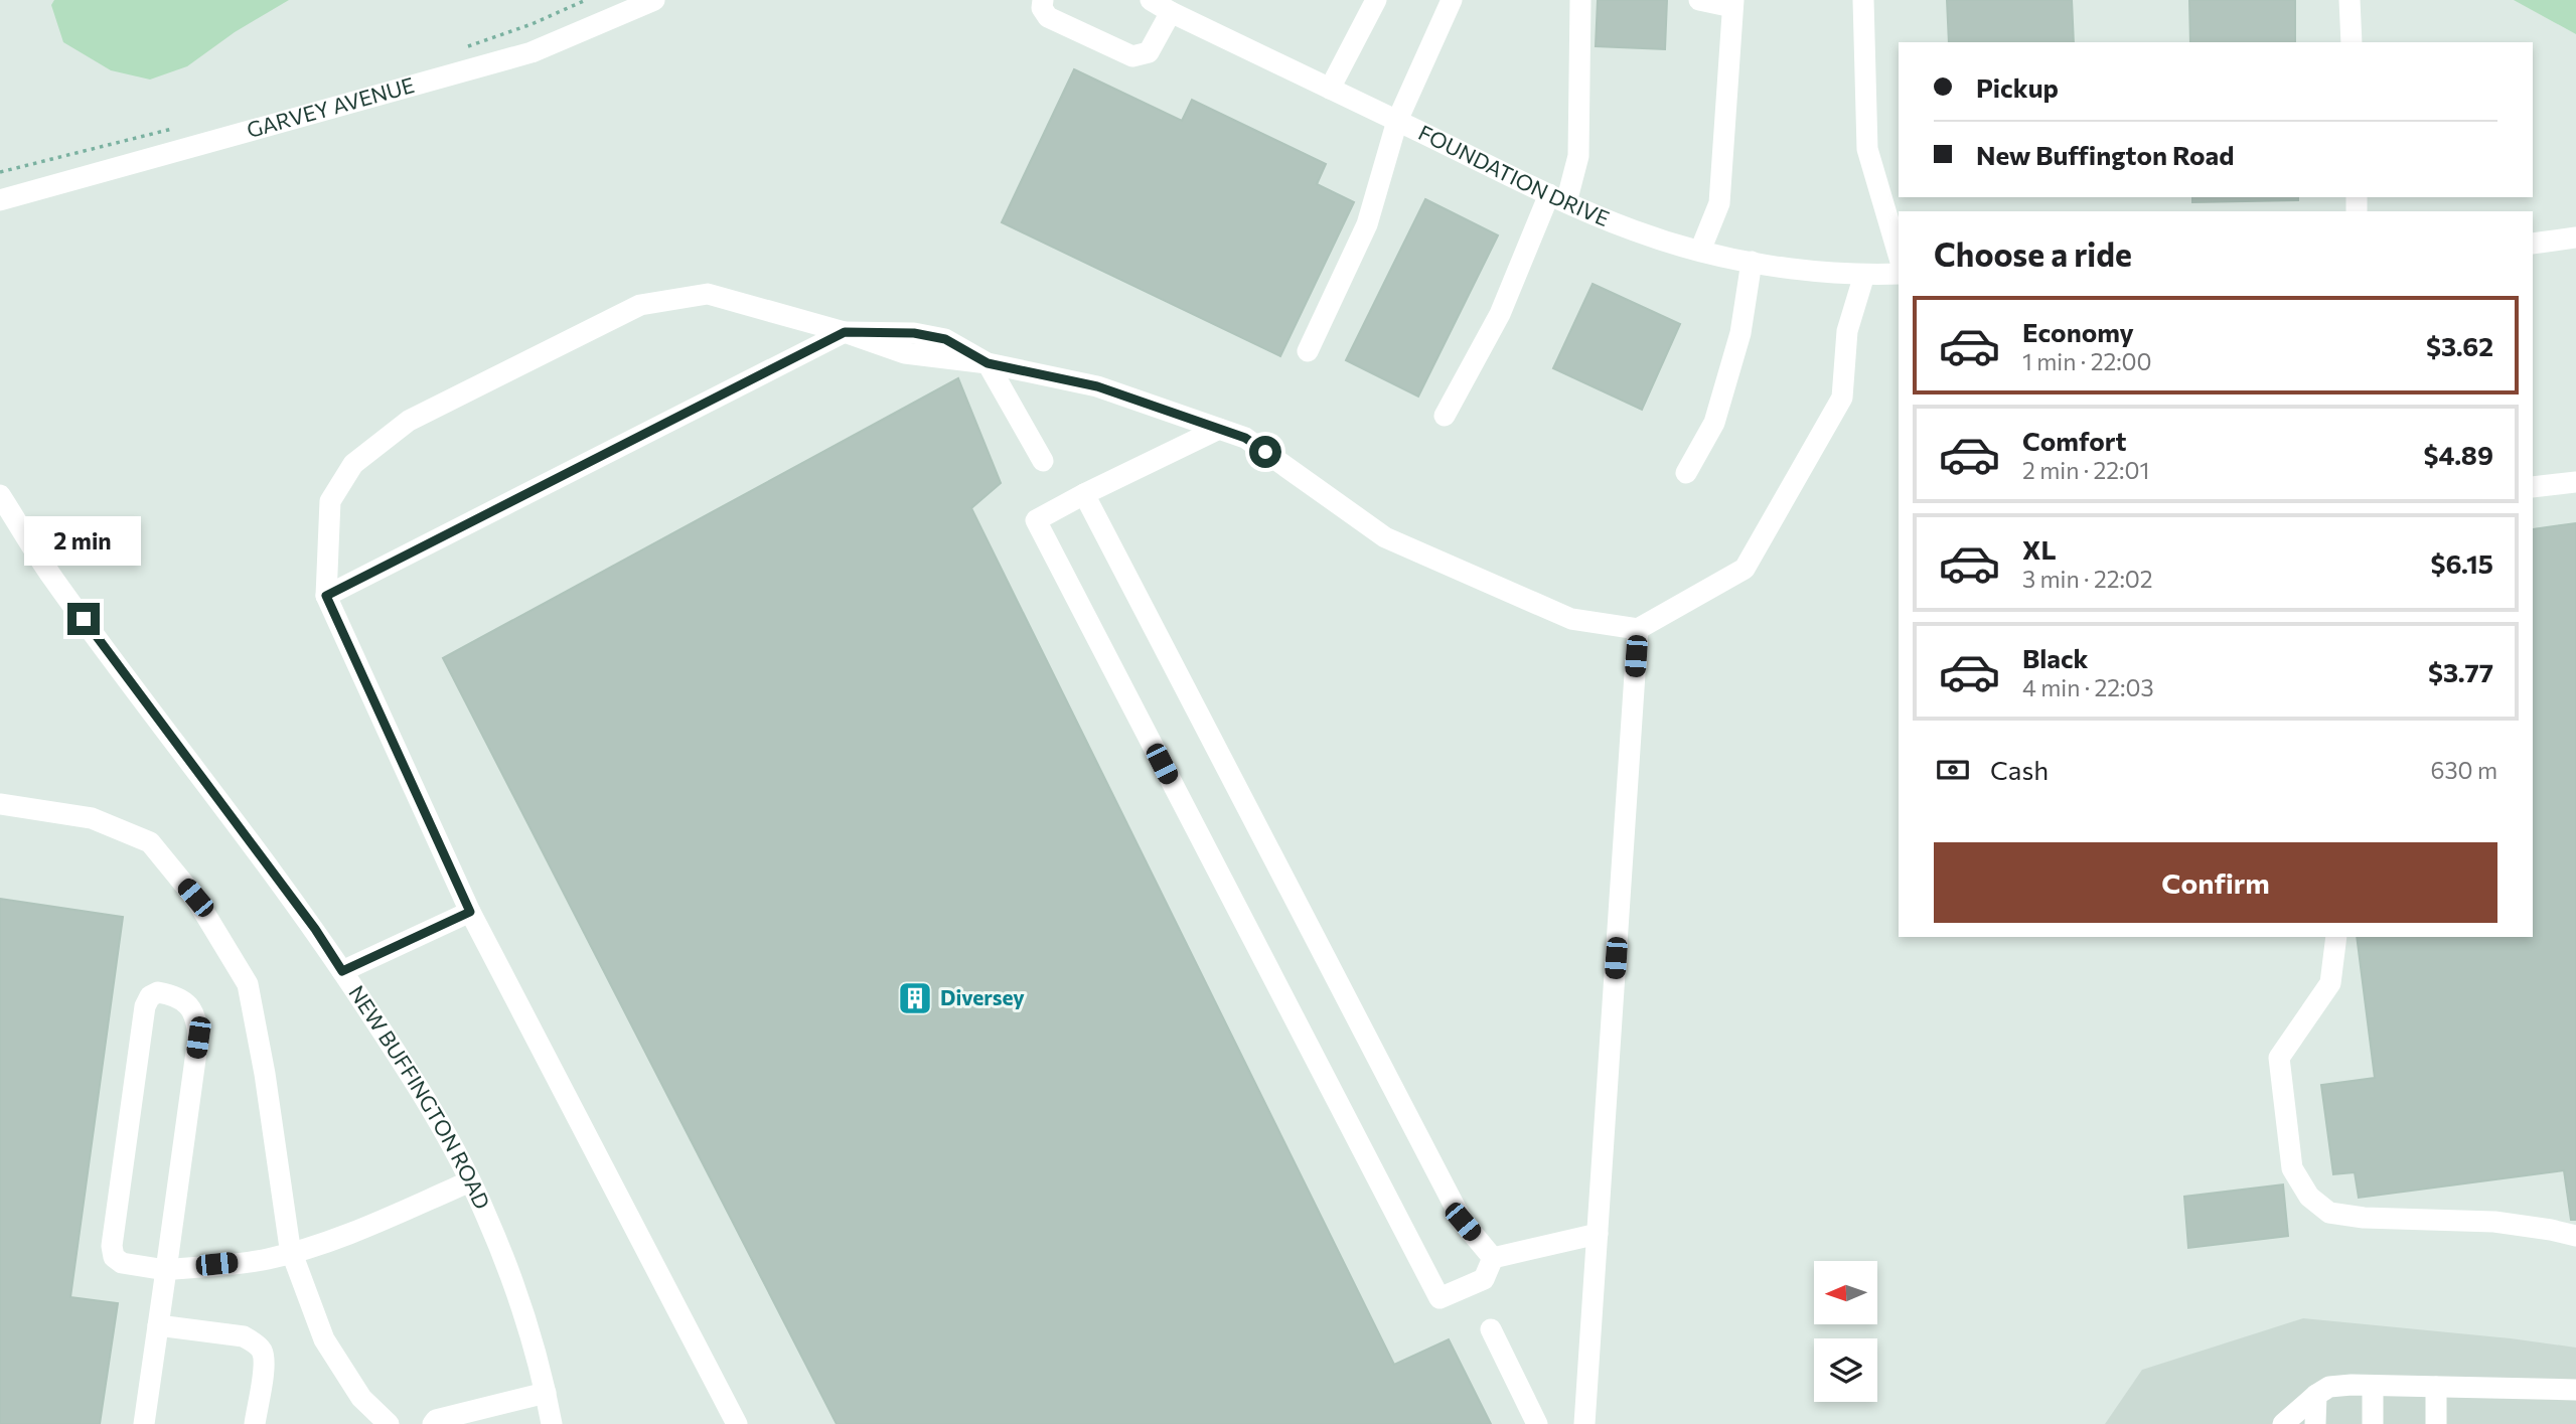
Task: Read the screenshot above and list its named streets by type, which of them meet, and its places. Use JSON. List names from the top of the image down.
{
  "streets": {
    "street": ["GARVEY AVENUE", "FOUNDATION DRIVE", "NEW BUFFINGTON ROAD"]
  },
  "places": {
    "building": ["Diversey"]
  },
  "north": "left",
  "page": {
    "banner": ["Pickup", "New Buffington Road"],
    "heading": "Choose a ride",
    "list": [
      {
        "name": "Economy",
        "note": "1 min · 22:00",
        "value": "$3.62"
      },
      {
        "name": "Comfort",
        "note": "2 min · 22:01",
        "value": "$4.89"
      },
      {
        "name": "XL",
        "note": "3 min · 22:02",
        "value": "$6.15"
      },
      {
        "name": "Black",
        "note": "4 min · 22:03",
        "value": "$3.77"
      }
    ],
    "bubble": "2 min",
    "pay": ["Cash", "630 m"],
    "buttons": "Confirm"
  }
}
